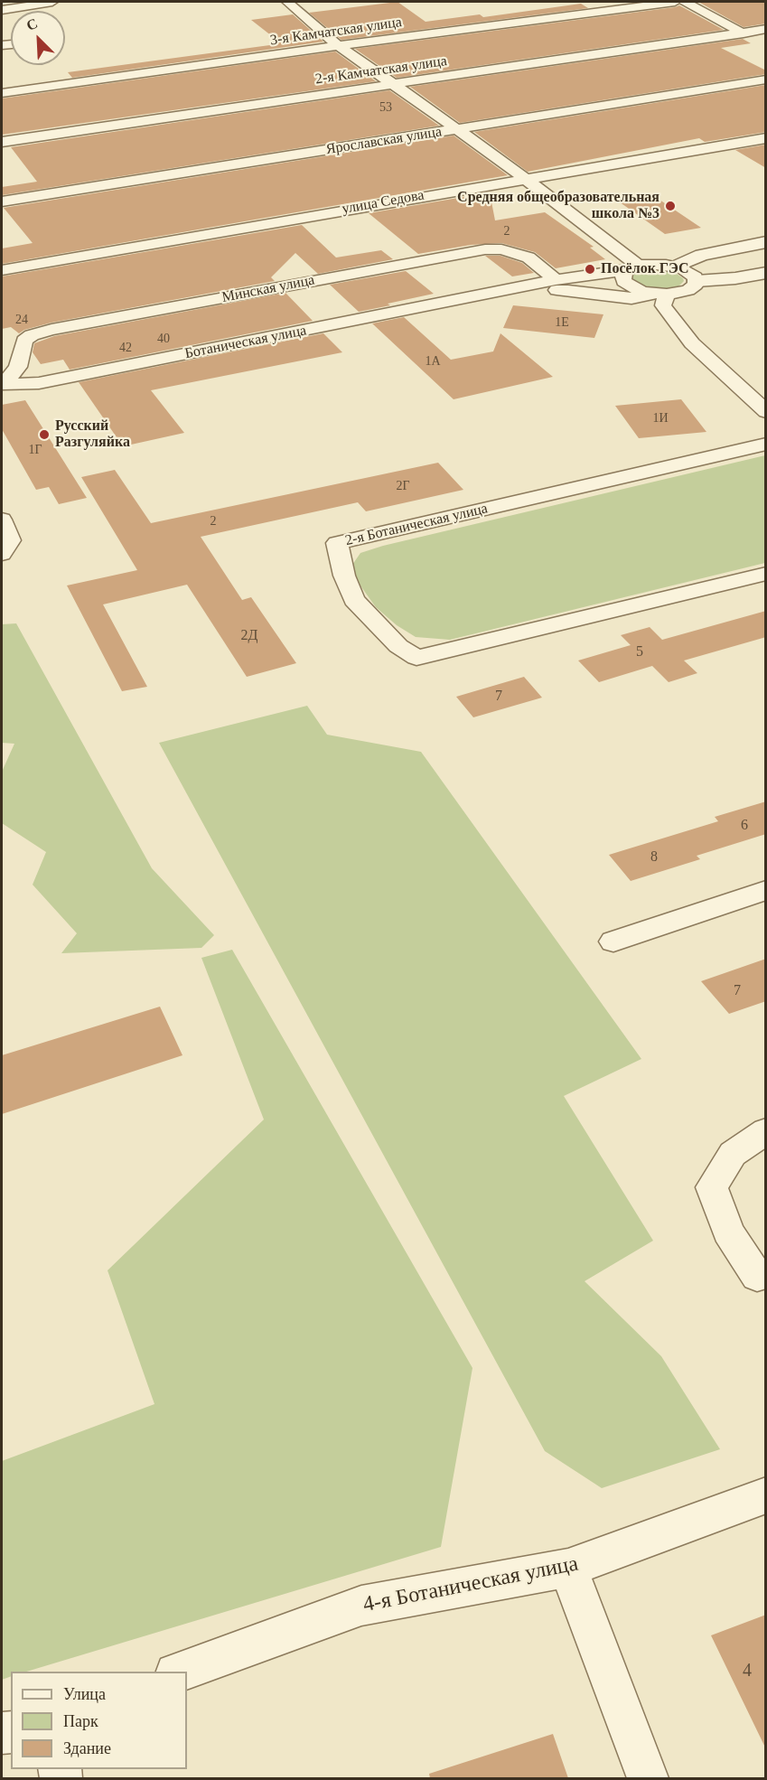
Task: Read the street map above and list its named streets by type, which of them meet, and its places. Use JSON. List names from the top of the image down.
{
  "streets": {
    "street": [
      "3-я Камчатская улица",
      "2-я Камчатская улица",
      "Ярославская улица",
      "улица Седова",
      "Минская улица",
      "Ботаническая улица",
      "2-я Ботаническая улица",
      "4-я Ботаническая улица"
    ]
  },
  "crossings": [
    ["Минская улица", "Ботаническая улица"]
  ],
  "places": ["Средняя общеобразовательная школа №3", "Посёлок ГЭС", "Русский Разгуляйка"],
  "house_numbers": [
    "53",
    "2",
    "24",
    "1Е",
    "40",
    "42",
    "1А",
    "1И",
    "1Г",
    "2Г",
    "2",
    "2Д",
    "5",
    "7",
    "6",
    "8",
    "7",
    "4"
  ],
  "legend": ["Улица", "Парк", "Здание"],
  "north": "top left"
}
